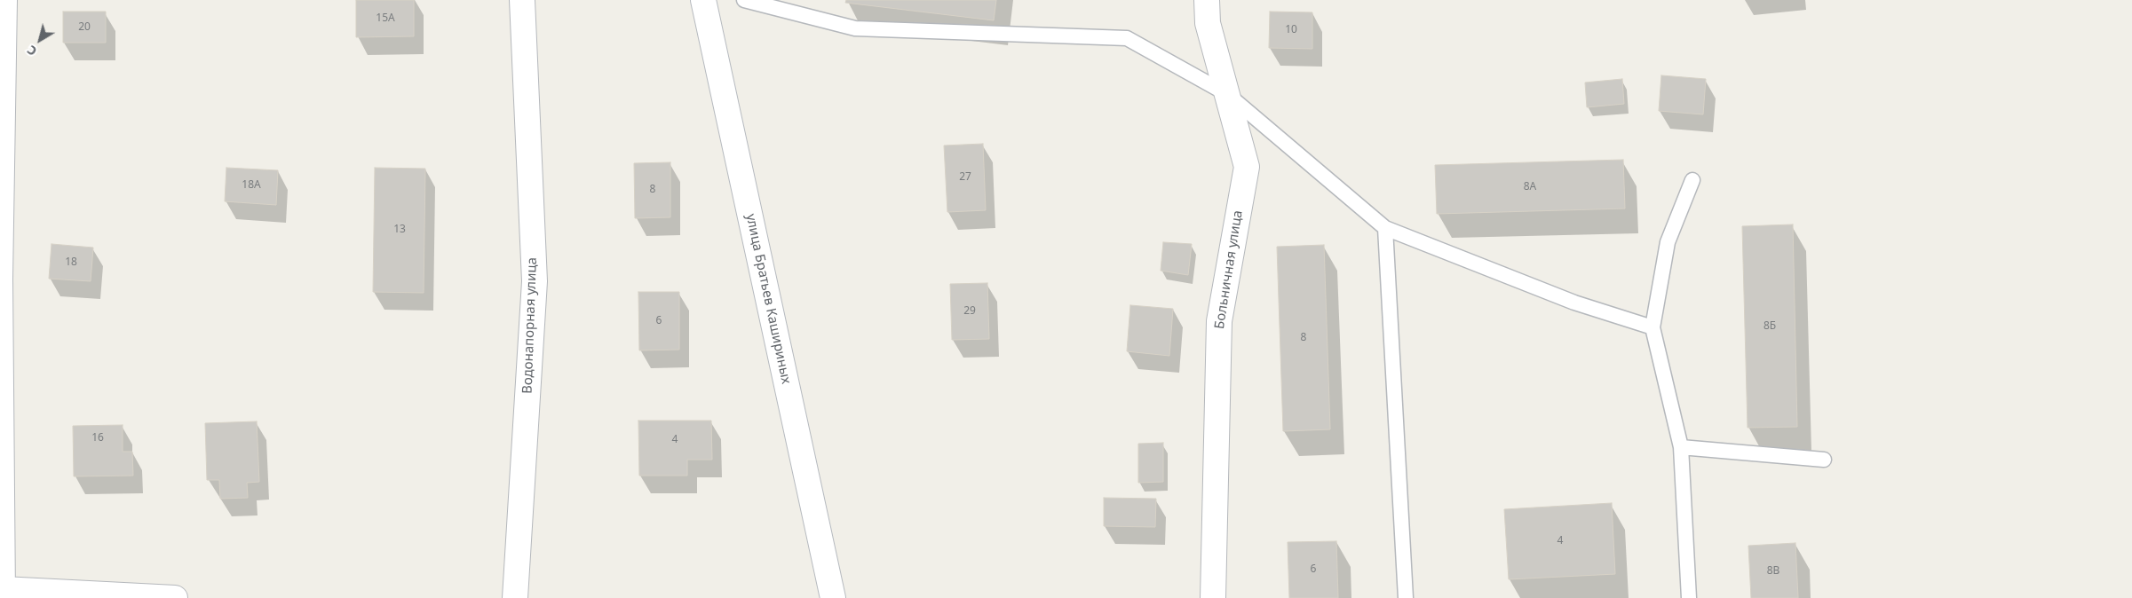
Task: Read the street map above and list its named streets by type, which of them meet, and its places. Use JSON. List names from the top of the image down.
{
  "streets": {
    "street": ["Больничная улица", "улица Братьев Кашириных", "Водонапорная улица"]
  },
  "house_numbers": [
    "15А",
    "20",
    "10",
    "27",
    "18А",
    "8А",
    "8",
    "13",
    "18",
    "29",
    "6",
    "8Б",
    "8",
    "16",
    "4",
    "4",
    "6",
    "8В"
  ],
  "north": "bottom left"
}
